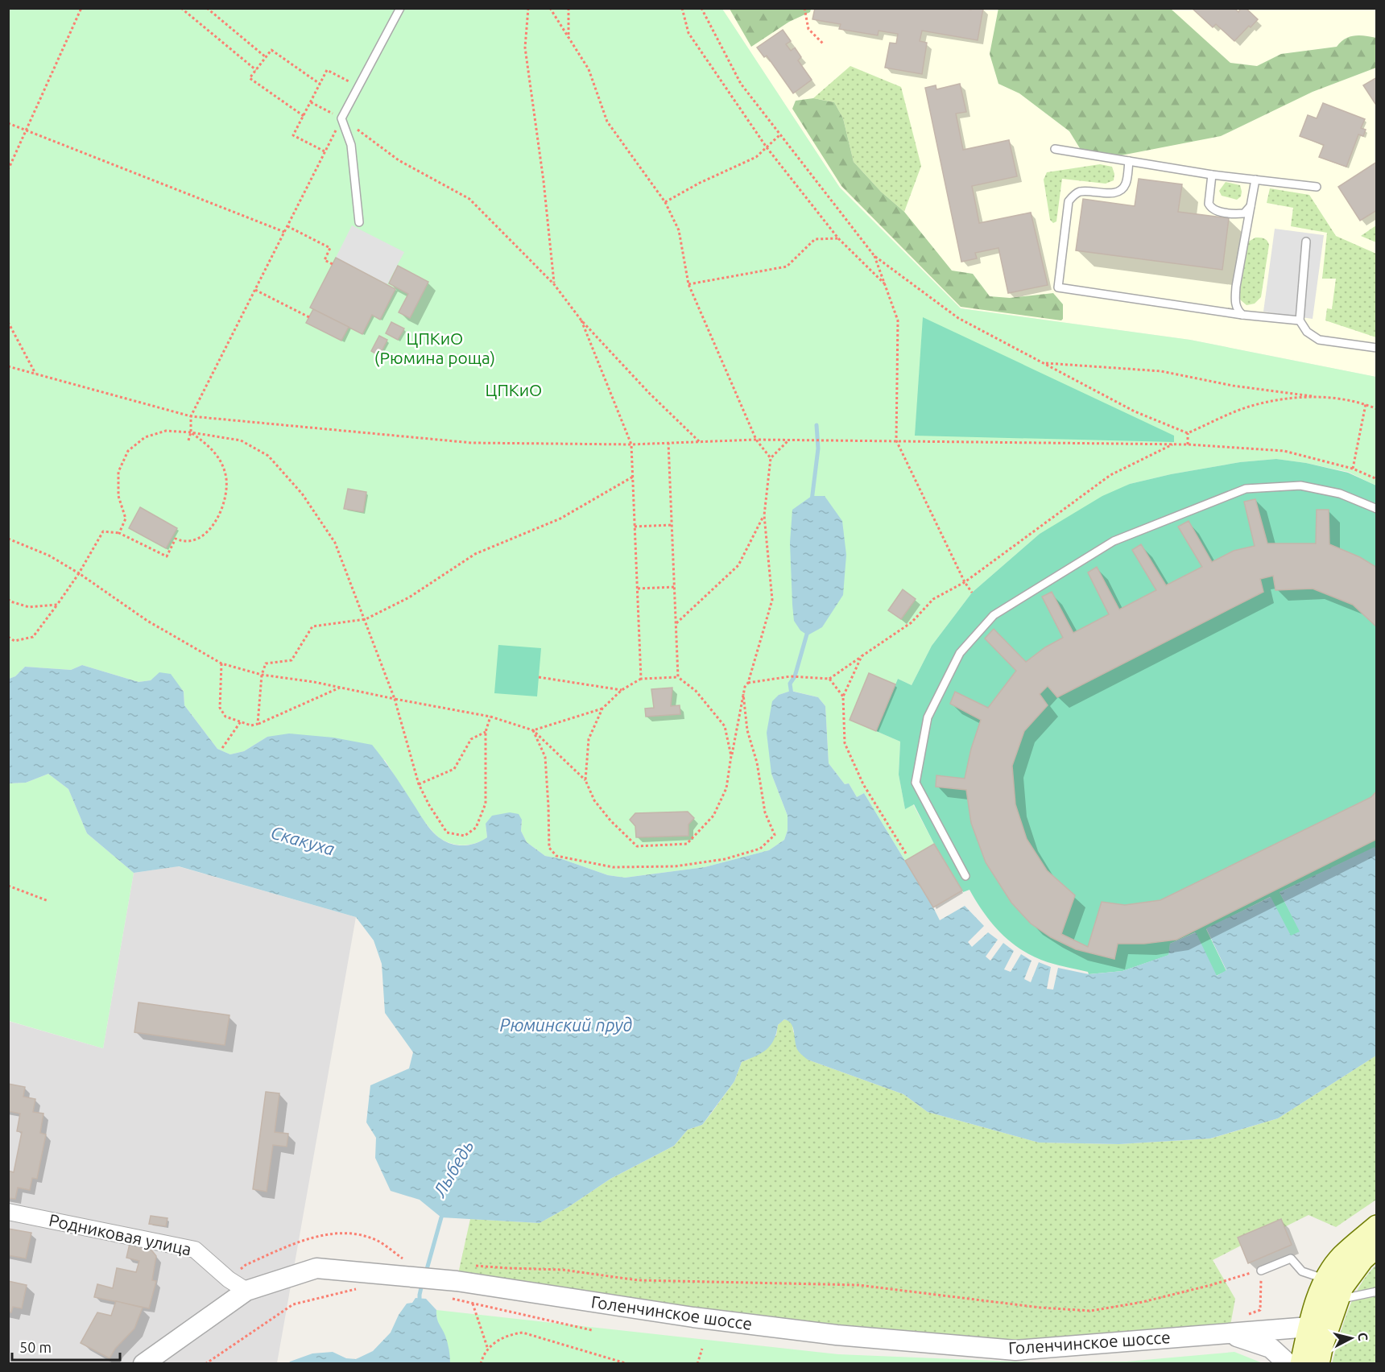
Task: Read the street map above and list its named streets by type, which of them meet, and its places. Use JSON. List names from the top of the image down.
{
  "streets": {
    "street": ["Родниковая улица", "Голенчинское шоссе"]
  },
  "crossings": [
    ["Родниковая улица", "Голенчинское шоссе"]
  ],
  "water": ["Скакуха", "Рюминский пруд", "Лыбедь"],
  "parks": ["ЦПКиО (Рюмина роща)", "ЦПКиО"],
  "scale_bar": "50 m",
  "north": "right"
}
